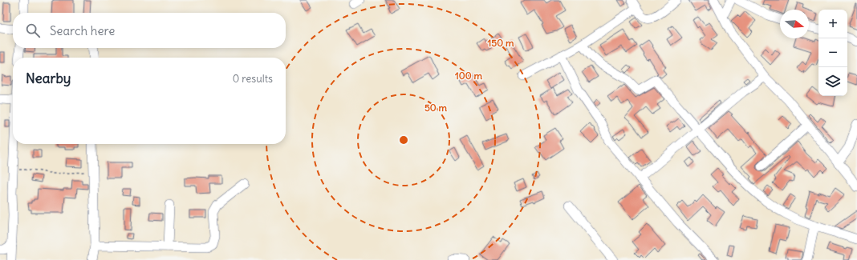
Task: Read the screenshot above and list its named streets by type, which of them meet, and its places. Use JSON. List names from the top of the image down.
{
  "north": "right",
  "page": {
    "map_buttons": ["+", "−"],
    "search": "Search here",
    "heading": ["Nearby", "0 results"]
  },
  "rings": ["150 m", "100 m", "50 m"]
}
